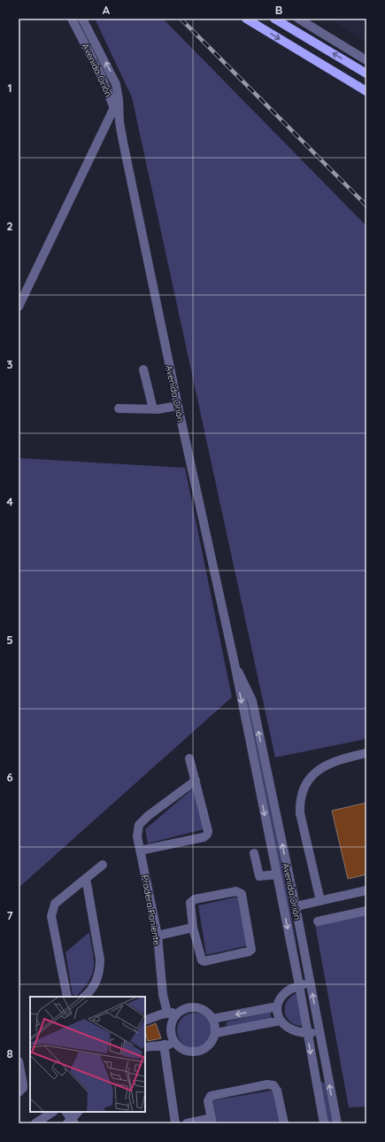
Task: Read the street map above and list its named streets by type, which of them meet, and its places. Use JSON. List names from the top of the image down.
{
  "streets": {
    "street": ["Avenida Orión", "Pradera Poniente"]
  },
  "grid": {
    "columns": ["A", "B"],
    "rows": [
      "1",
      "2",
      "3",
      "4",
      "5",
      "6",
      "7",
      "8"
    ]
  }
}
